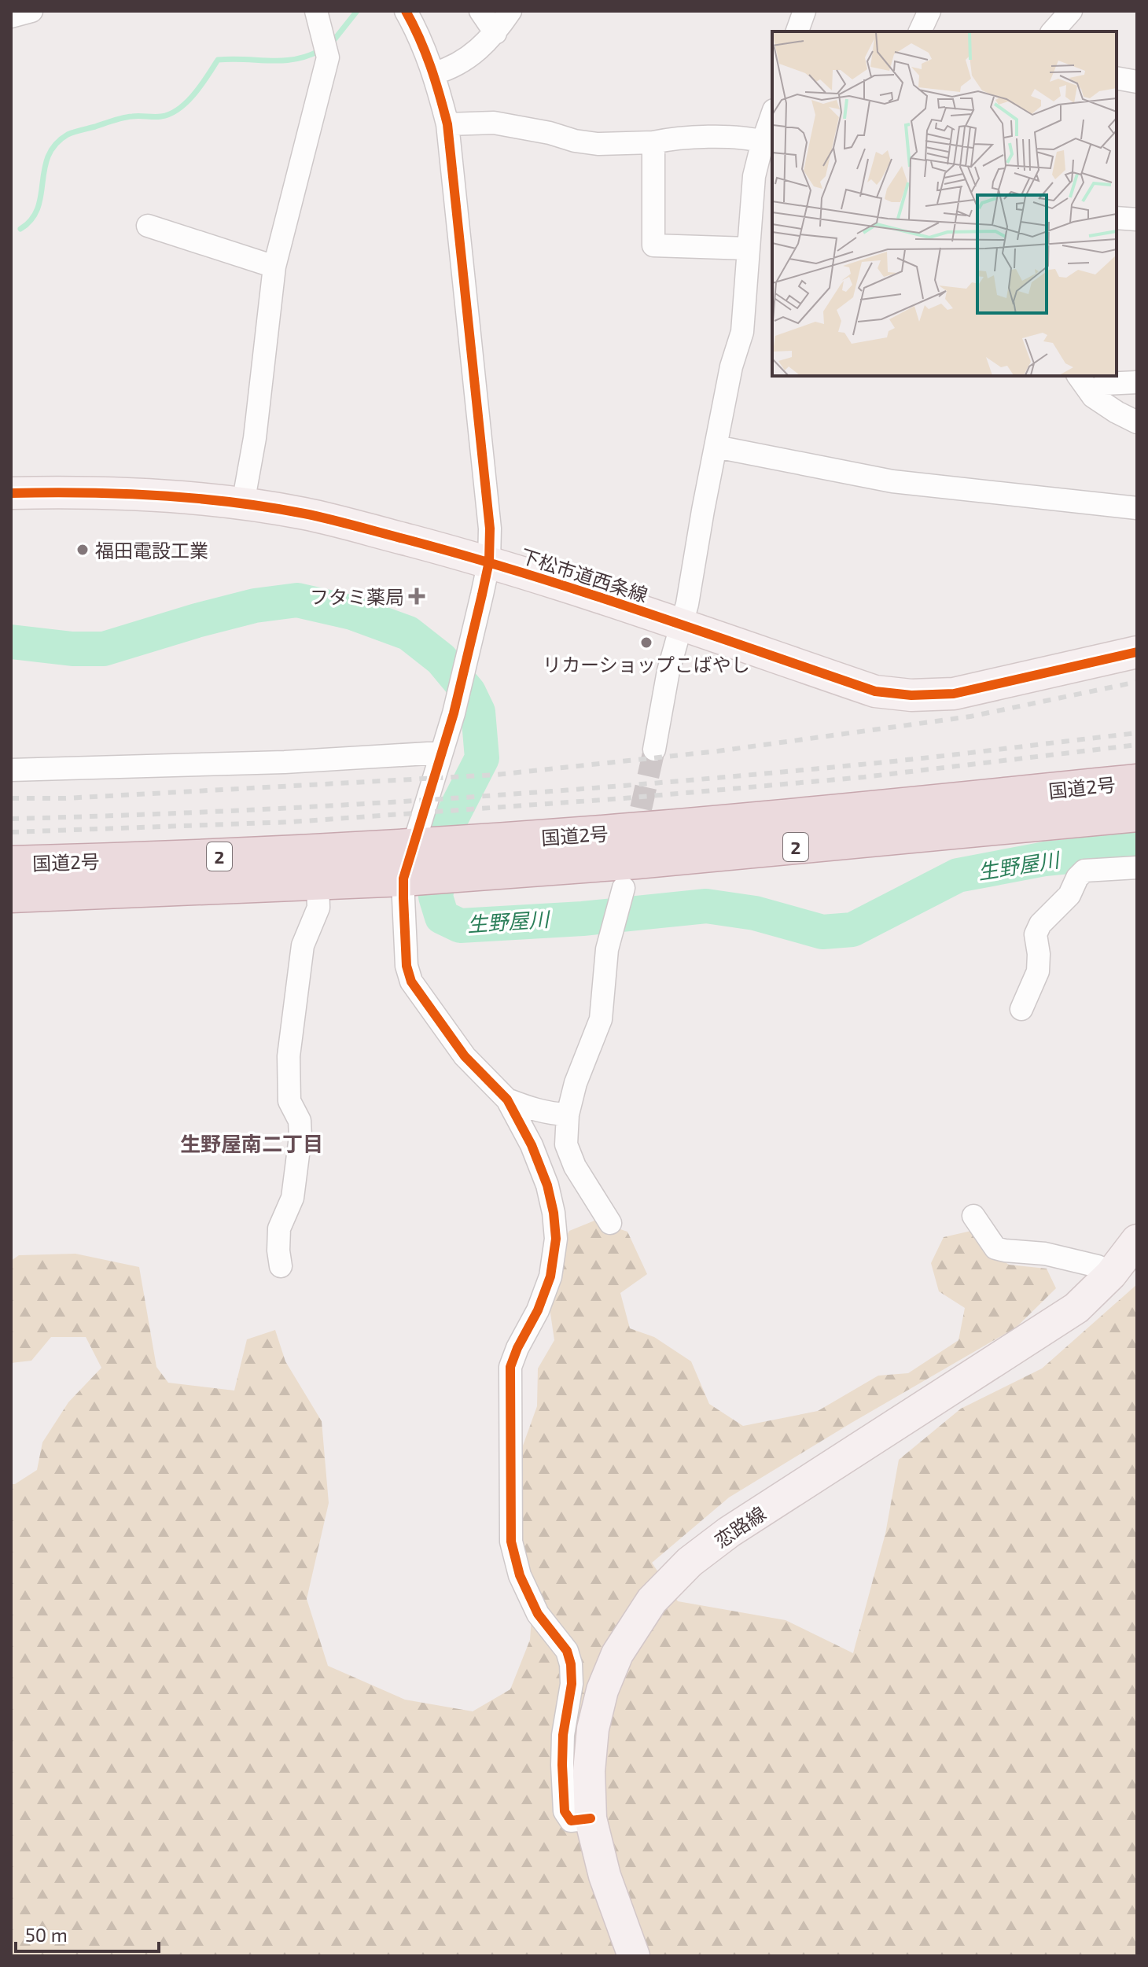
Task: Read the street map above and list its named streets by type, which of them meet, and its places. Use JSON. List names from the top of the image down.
{
  "streets": {
    "highway": ["国道2号", "2"],
    "street": ["下松市道西条線", "恋路線"]
  },
  "districts": ["生野屋南二丁目"],
  "water": ["生野屋川"],
  "places": {
    "other": ["福田電設工業", "リカーショップこばやし"],
    "health": ["フタミ薬局"]
  },
  "scale_bar": "50 m"
}
